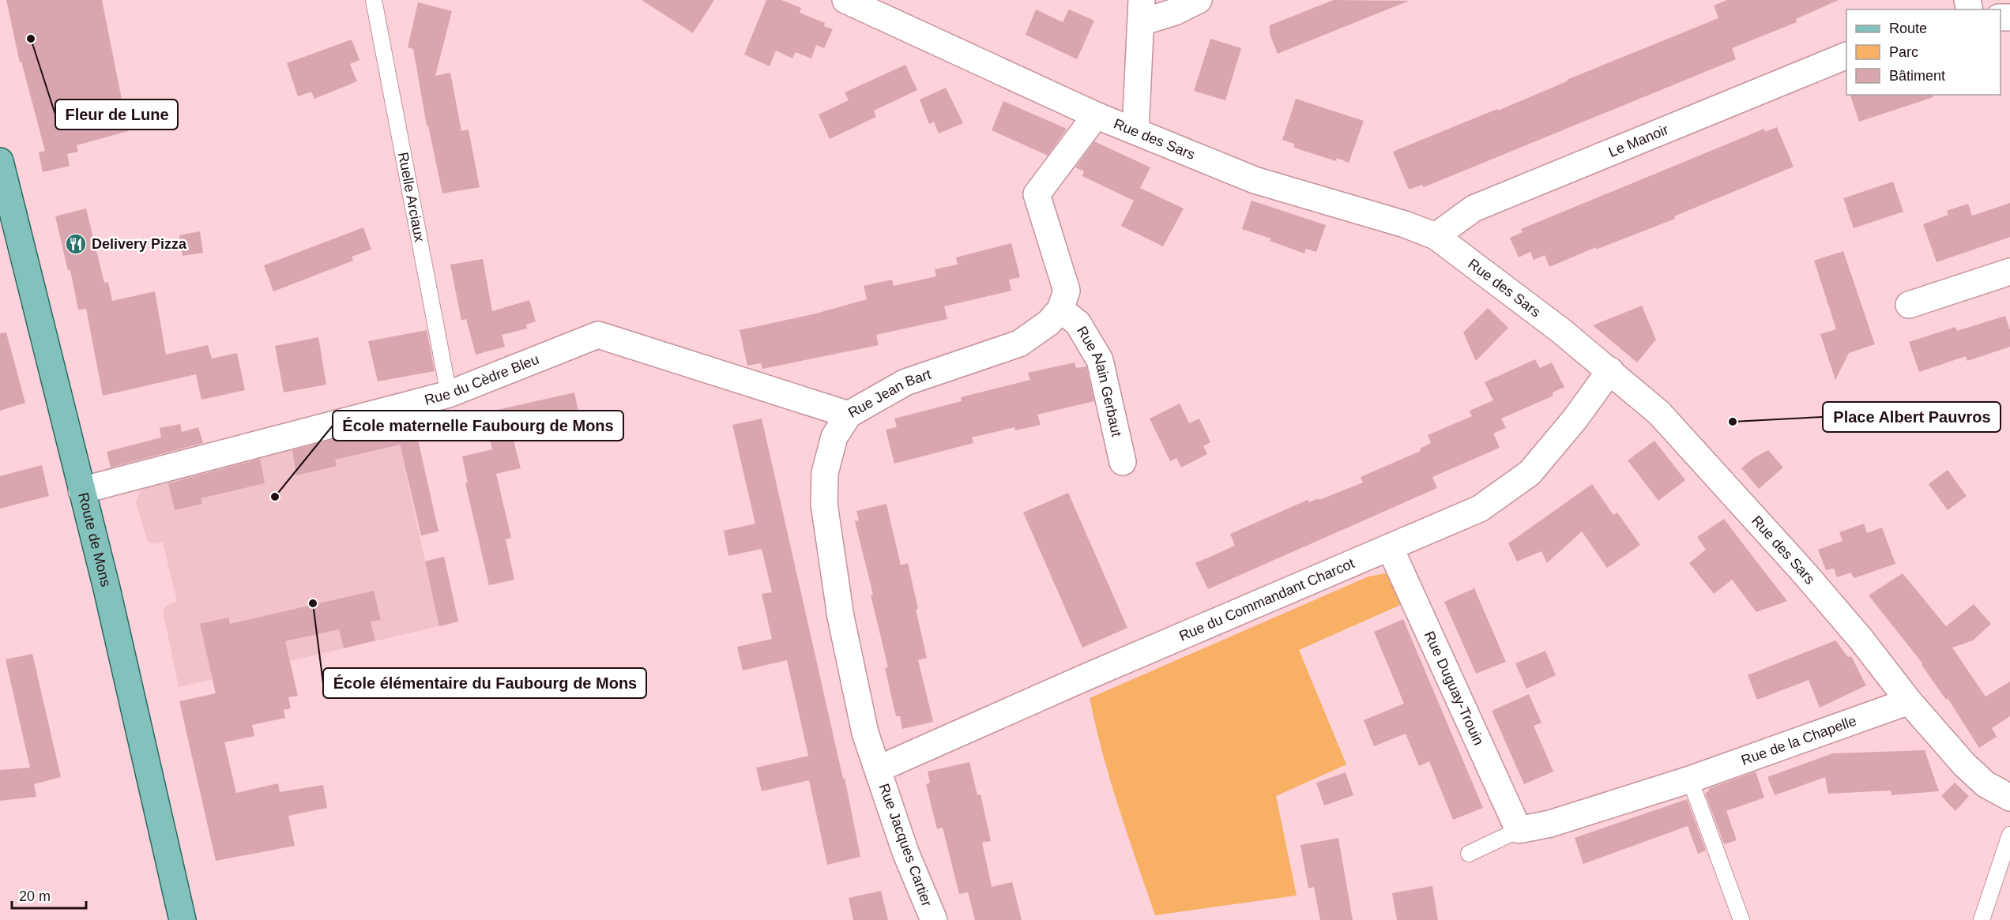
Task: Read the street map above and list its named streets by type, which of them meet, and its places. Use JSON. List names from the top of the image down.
{
  "streets": {
    "main road": ["Route de Mons"],
    "street": [
      "Rue des Sars",
      "Le Manoir",
      "Rue du Cèdre Bleu",
      "Rue Alain Gerbaut",
      "Rue Jean Bart",
      "Rue du Commandant Charcot",
      "Rue Duguay-Trouin",
      "Rue de la Chapelle",
      "Rue Jacques Cartier"
    ],
    "lane": ["Ruelle Arciaux"]
  },
  "crossings": [
    ["Rue des Sars", "Le Manoir"],
    ["Rue des Sars", "Rue du Commandant Charcot"],
    ["Rue des Sars", "Rue de la Chapelle"],
    ["Ruelle Arciaux", "Rue du Cèdre Bleu"],
    ["Rue du Cèdre Bleu", "Rue Jean Bart"],
    ["Rue du Cèdre Bleu", "Route de Mons"],
    ["Rue Alain Gerbaut", "Rue Jean Bart"],
    ["Rue Jean Bart", "Rue du Commandant Charcot"],
    ["Rue Jean Bart", "Rue Jacques Cartier"],
    ["Rue du Commandant Charcot", "Rue Duguay-Trouin"],
    ["Rue du Commandant Charcot", "Rue Jacques Cartier"],
    ["Rue Duguay-Trouin", "Rue de la Chapelle"]
  ],
  "places": {
    "other": [
      "Fleur de Lune",
      "Place Albert Pauvros",
      "École maternelle Faubourg de Mons",
      "École élémentaire du Faubourg de Mons"
    ],
    "restaurant": ["Delivery Pizza"]
  },
  "legend": ["Route", "Parc", "Bâtiment"],
  "scale_bar": "20 m"
}
